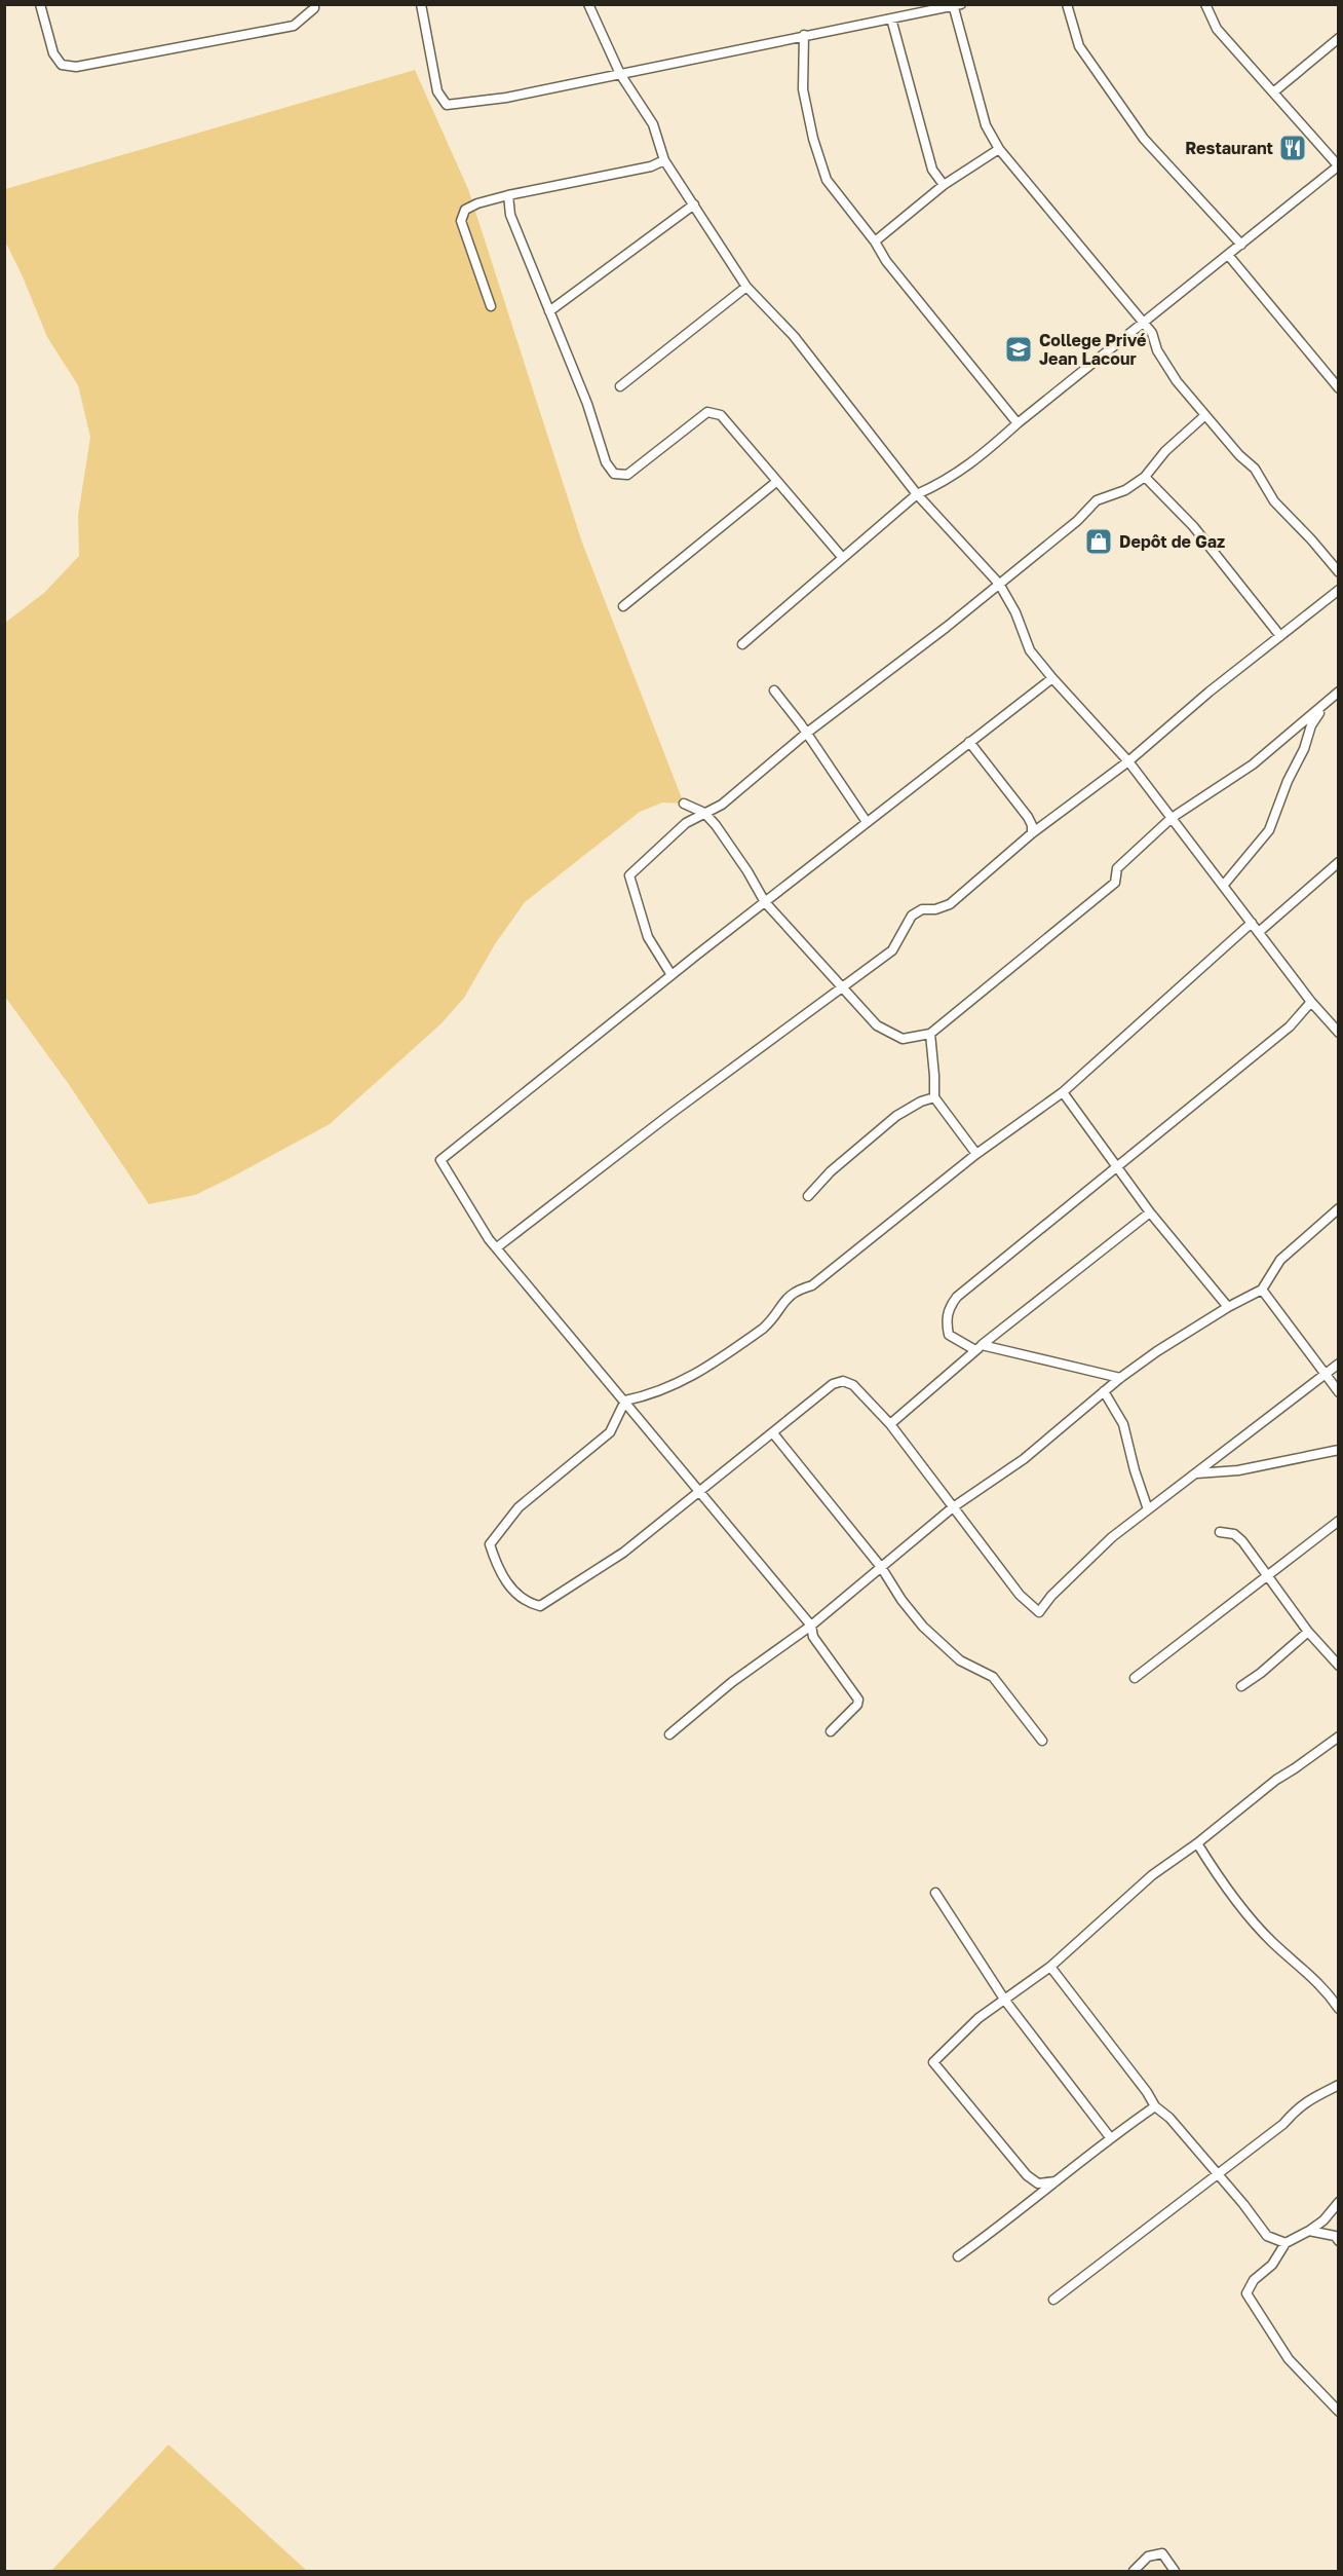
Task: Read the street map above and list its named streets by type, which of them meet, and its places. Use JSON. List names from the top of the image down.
{
  "places": {
    "restaurant": ["Restaurant"],
    "school or university": ["College Privé Jean Lacour"],
    "shop": ["Depôt de Gaz"]
  }
}
